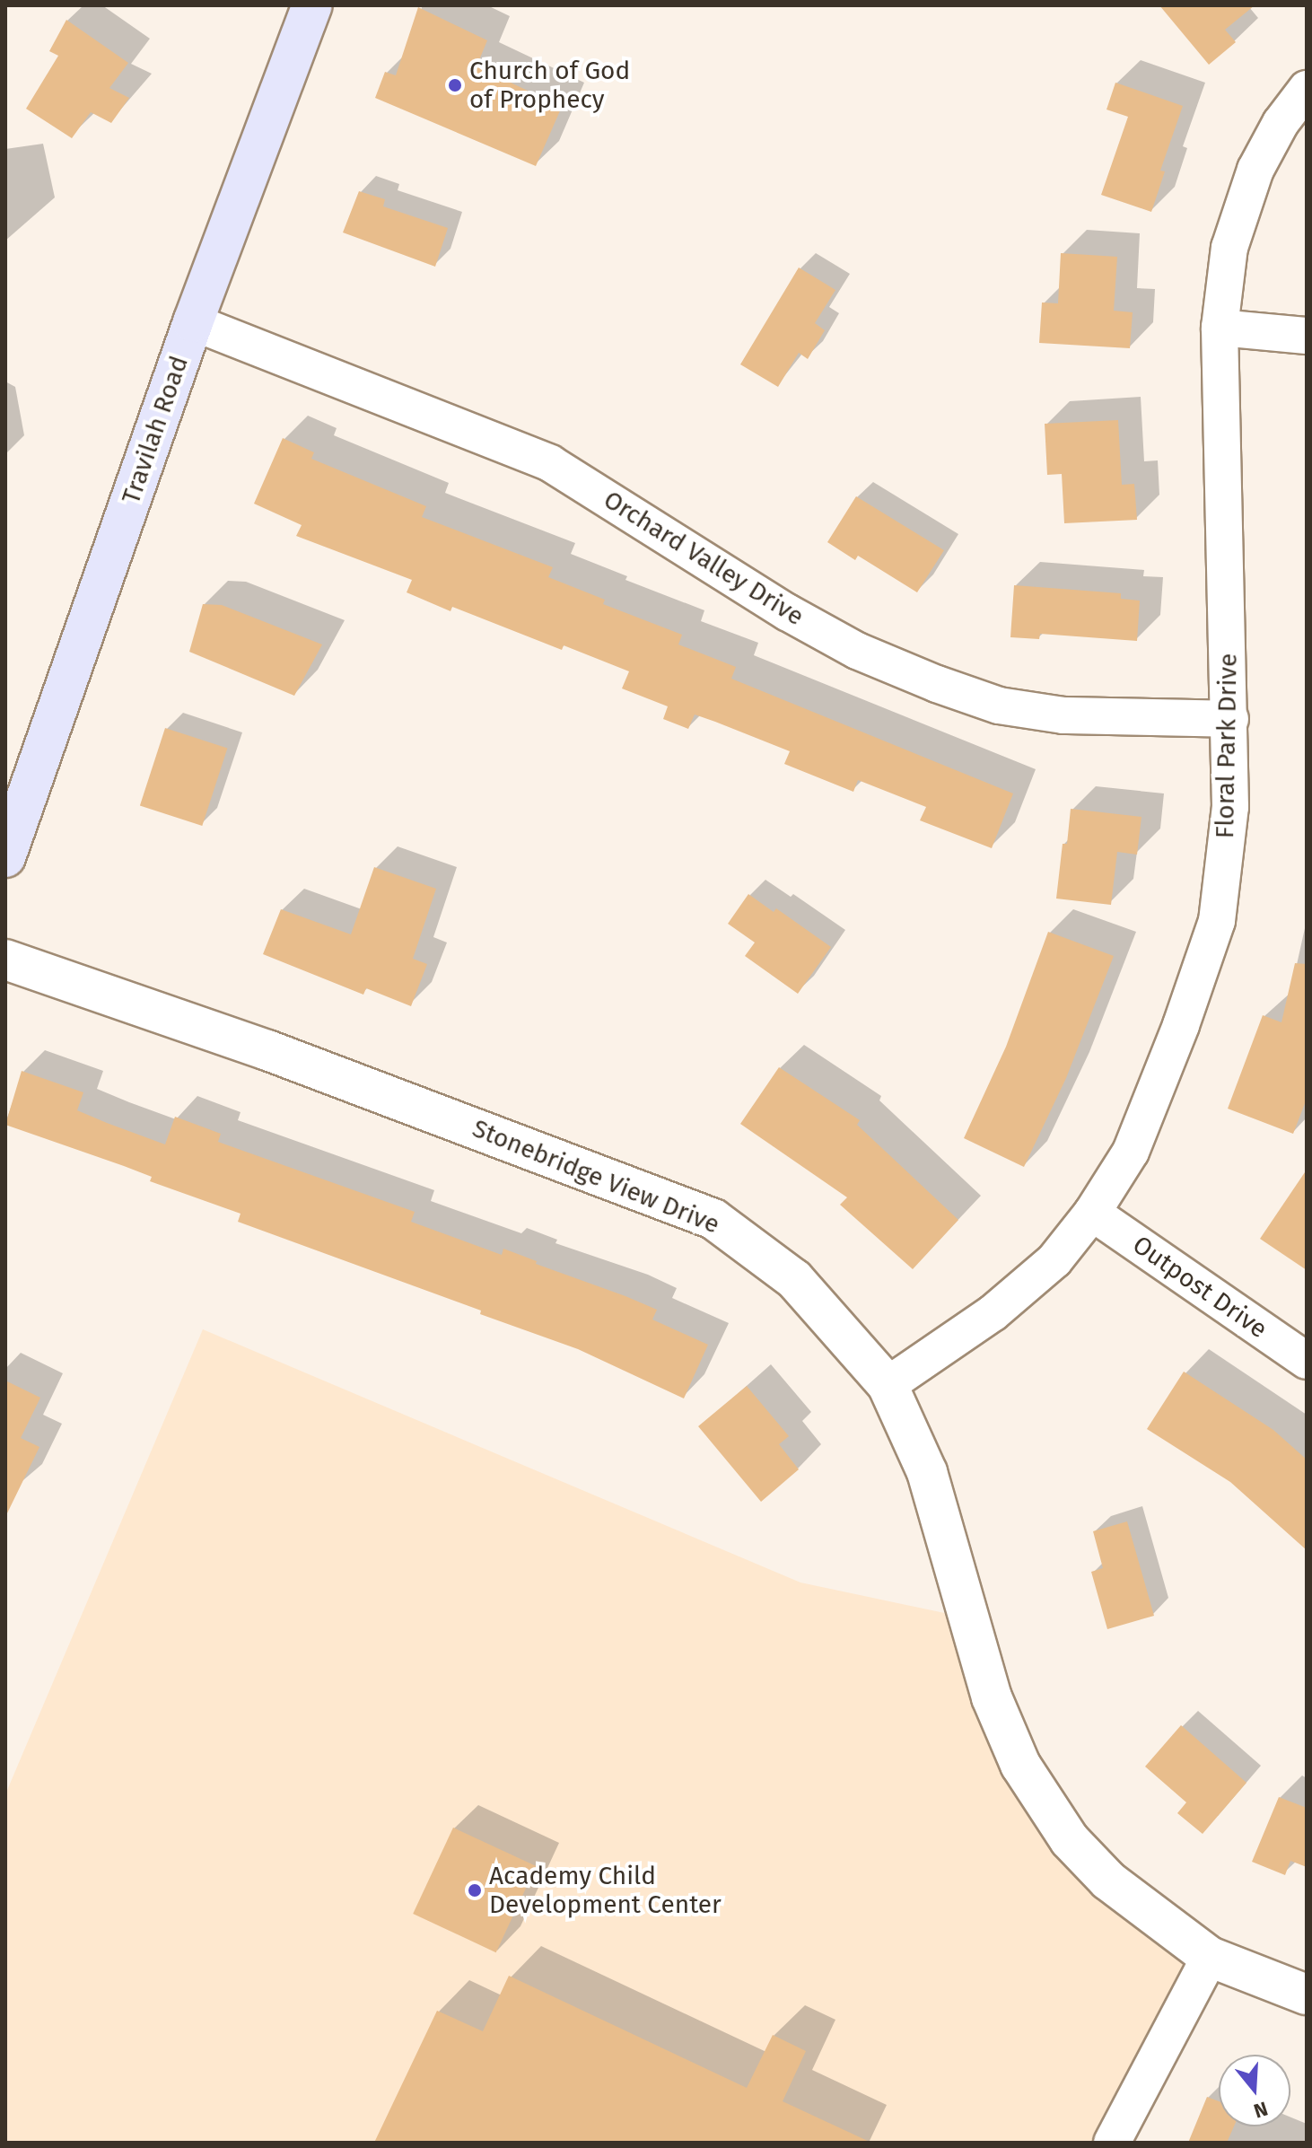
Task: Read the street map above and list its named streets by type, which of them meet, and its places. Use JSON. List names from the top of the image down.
{
  "streets": {
    "main road": ["Travilah Road"],
    "street": [
      "Orchard Valley Drive",
      "Floral Park Drive",
      "Stonebridge View Drive",
      "Outpost Drive"
    ]
  },
  "crossings": [
    ["Travilah Road", "Orchard Valley Drive"],
    ["Orchard Valley Drive", "Floral Park Drive"],
    ["Floral Park Drive", "Stonebridge View Drive"],
    ["Floral Park Drive", "Outpost Drive"]
  ],
  "places": ["Church of God of Prophecy", "Academy Child Development Center"],
  "north": "bottom"
}
